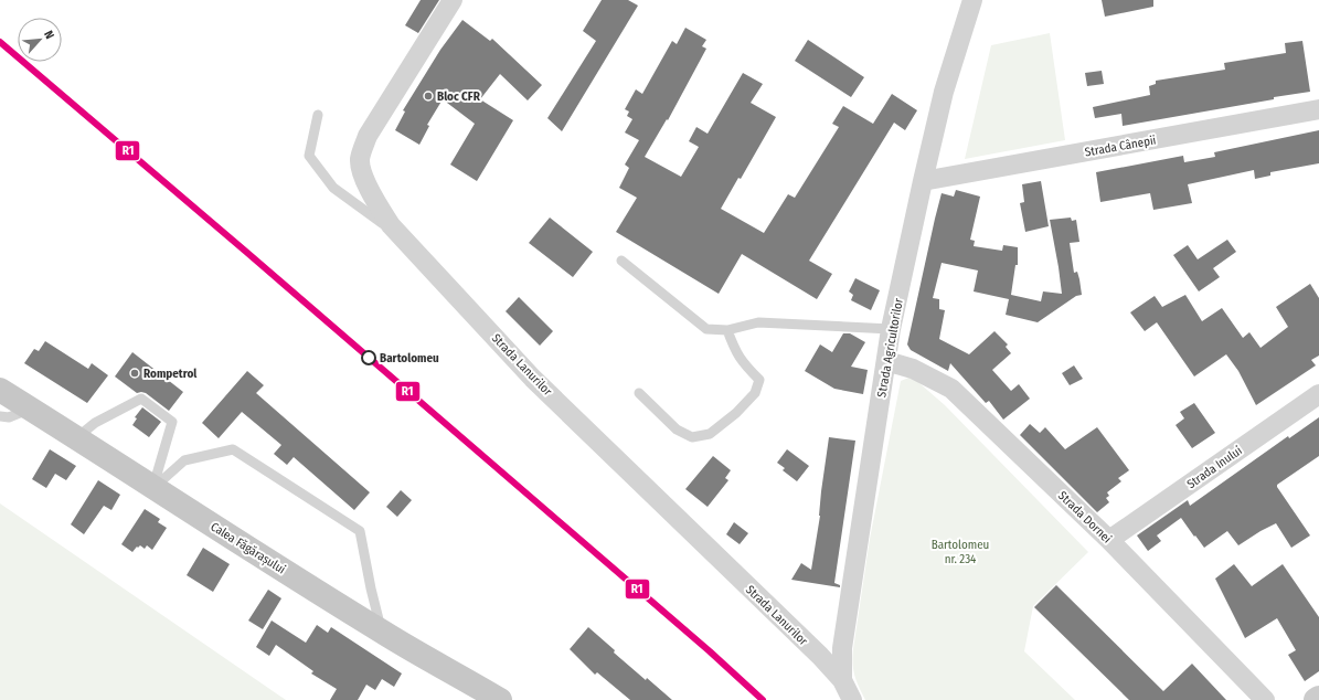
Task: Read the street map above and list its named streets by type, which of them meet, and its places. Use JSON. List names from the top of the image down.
{
  "streets": {
    "main road": ["Calea Făgărașului"],
    "street": [
      "Strada Cânepii",
      "Strada Agricultorilor",
      "Strada Lanurilor",
      "Strada Inului",
      "Strada Dornei"
    ]
  },
  "crossings": [
    ["Strada Cânepii", "Strada Agricultorilor"],
    ["Strada Agricultorilor", "Strada Lanurilor"],
    ["Strada Agricultorilor", "Strada Dornei"],
    ["Strada Inului", "Strada Dornei"]
  ],
  "parks": ["Bartolomeu nr. 234"],
  "places": ["Bloc CFR", "Bartolomeu", "Rompetrol"],
  "lines": ["transit line R1"],
  "north": "top right"
}
